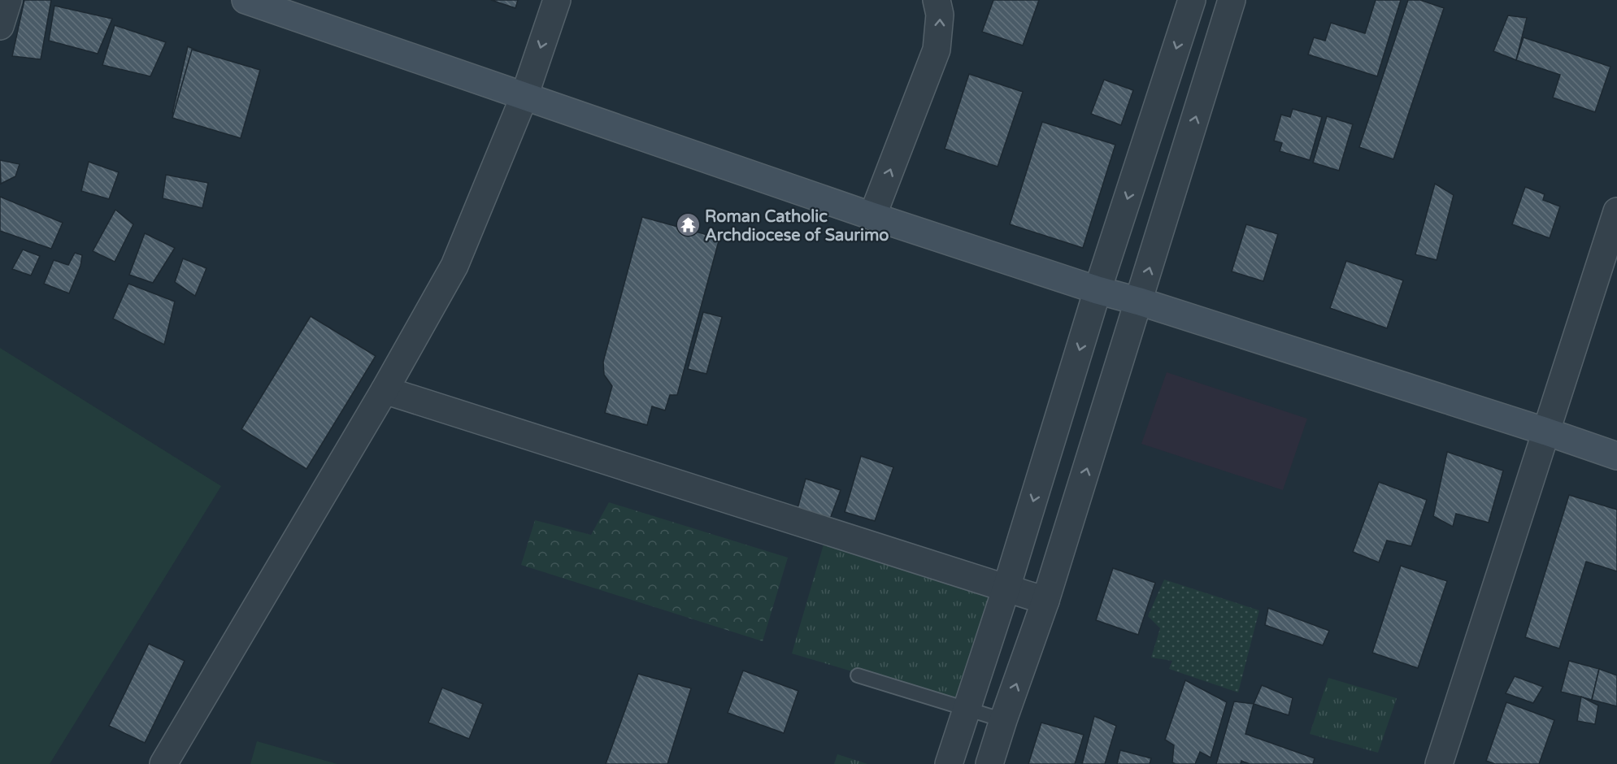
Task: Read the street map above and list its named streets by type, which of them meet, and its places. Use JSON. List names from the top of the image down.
{
  "places": {
    "temple": ["Roman Catholic Archdiocese of Saurimo"]
  }
}
